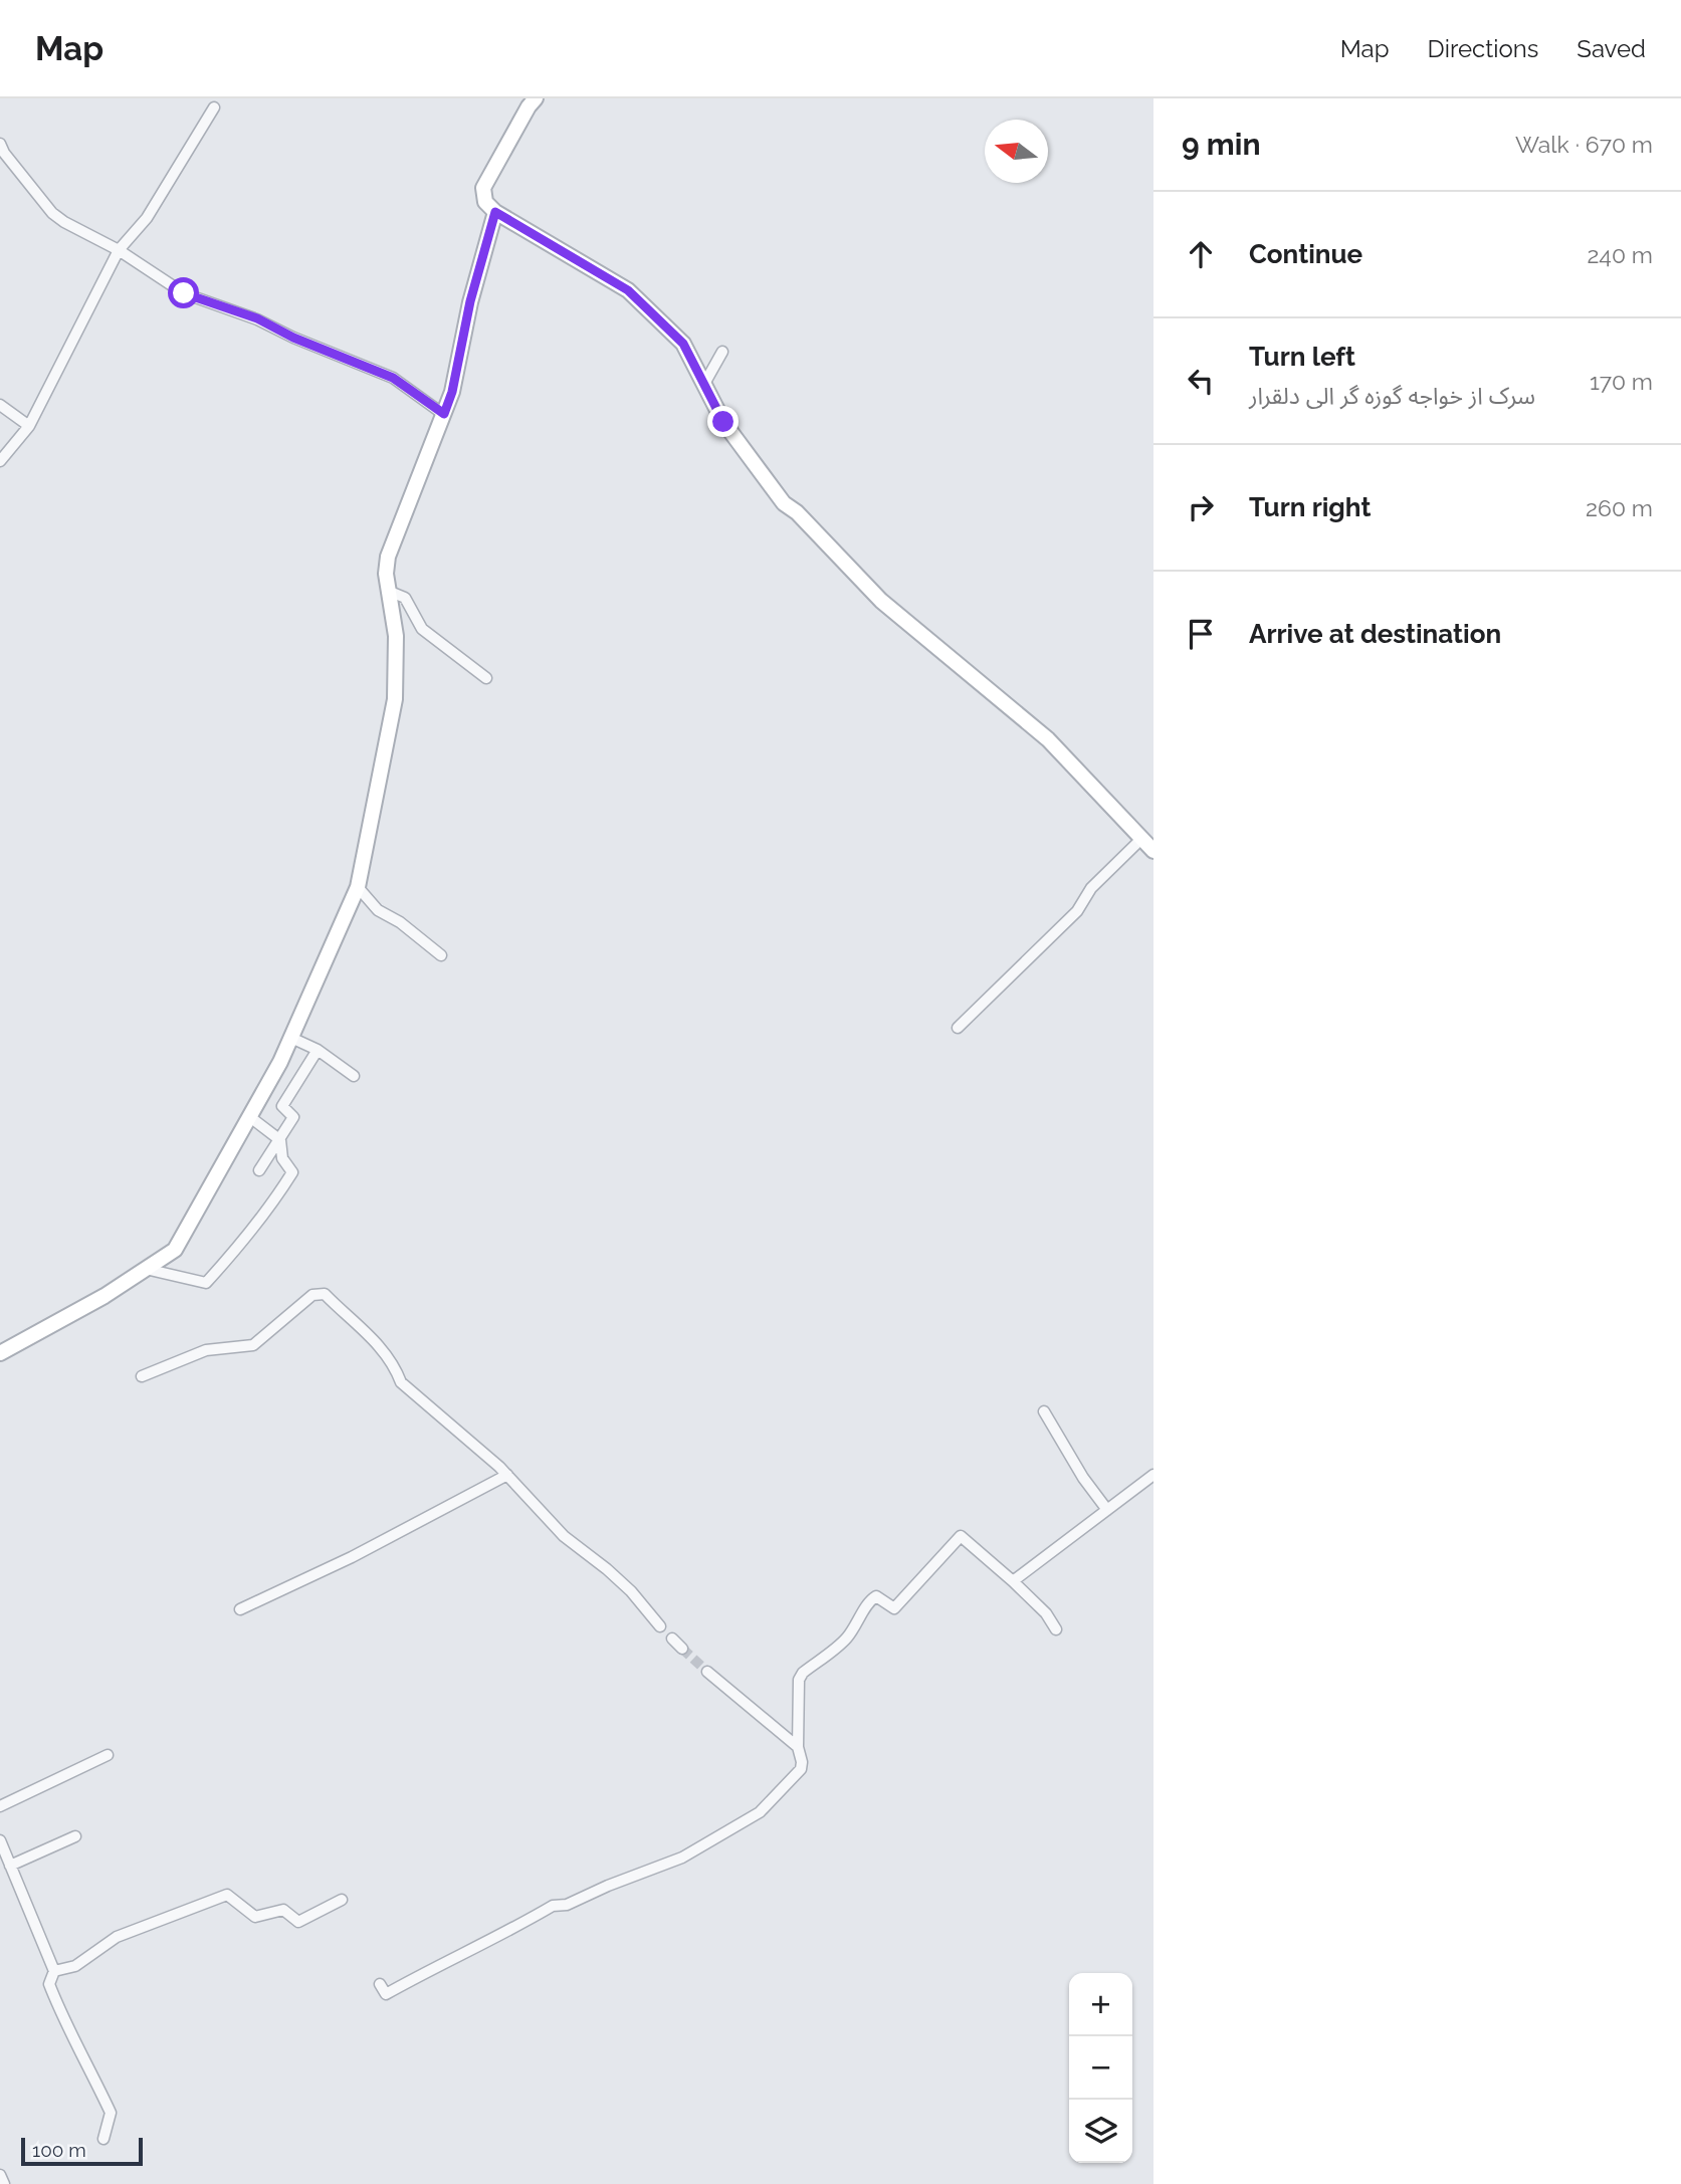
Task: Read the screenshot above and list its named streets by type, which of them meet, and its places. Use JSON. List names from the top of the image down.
{
  "scale_bar": "100 m",
  "north": "left",
  "page": {
    "header": "Map",
    "nav": ["Map", "Directions", "Saved"],
    "heading": ["9 min", "Walk · 670 m"],
    "list": [
      ["Continue", "240 m"],
      ["Turn left", "سرک از خواجه گوزه گر الی دلقرار", "170 m"],
      ["Turn right", "260 m"],
      "Arrive at destination"
    ],
    "map_buttons": ["+", "−"],
    "scale": "100 m"
  }
}
